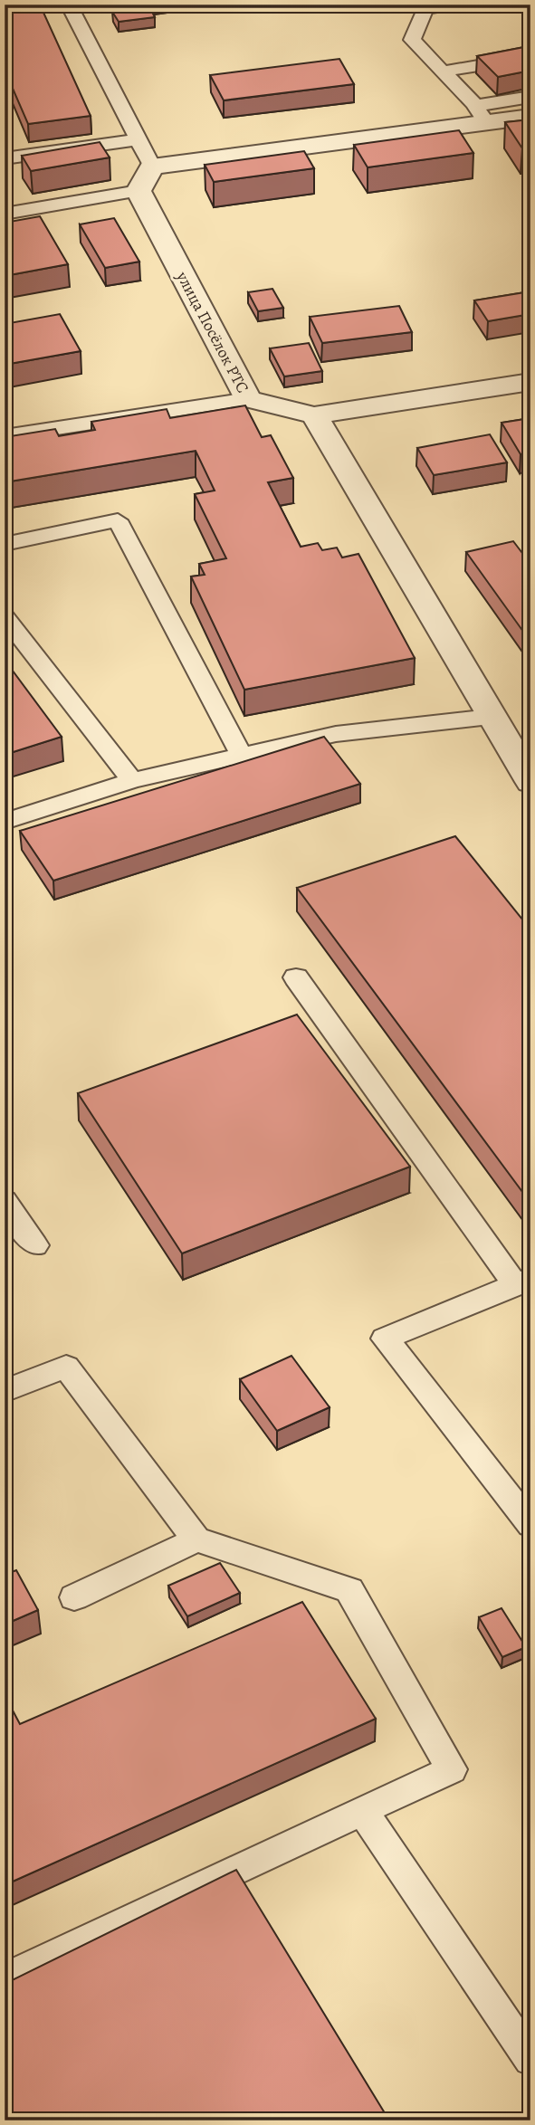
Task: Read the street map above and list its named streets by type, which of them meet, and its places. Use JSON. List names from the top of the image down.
{
  "streets": {
    "street": ["улица Посёлок РТС"]
  }
}
